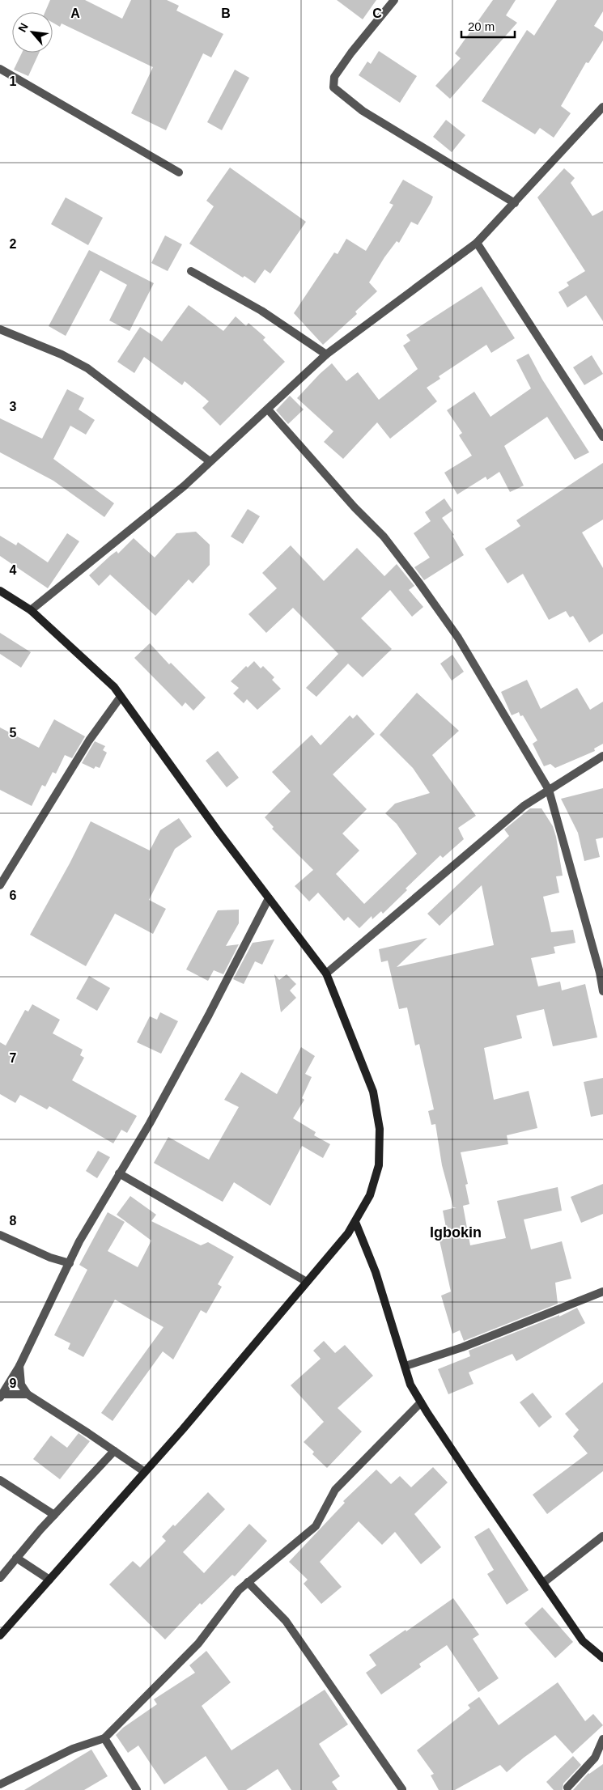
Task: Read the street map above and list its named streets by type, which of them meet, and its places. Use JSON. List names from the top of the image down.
{
  "districts": ["Igbokin"],
  "scale_bar": "20 m",
  "north": "top left",
  "grid": {
    "columns": ["A", "B", "C"],
    "rows": [
      "1",
      "2",
      "3",
      "4",
      "5",
      "6",
      "7",
      "8",
      "9"
    ]
  }
}
